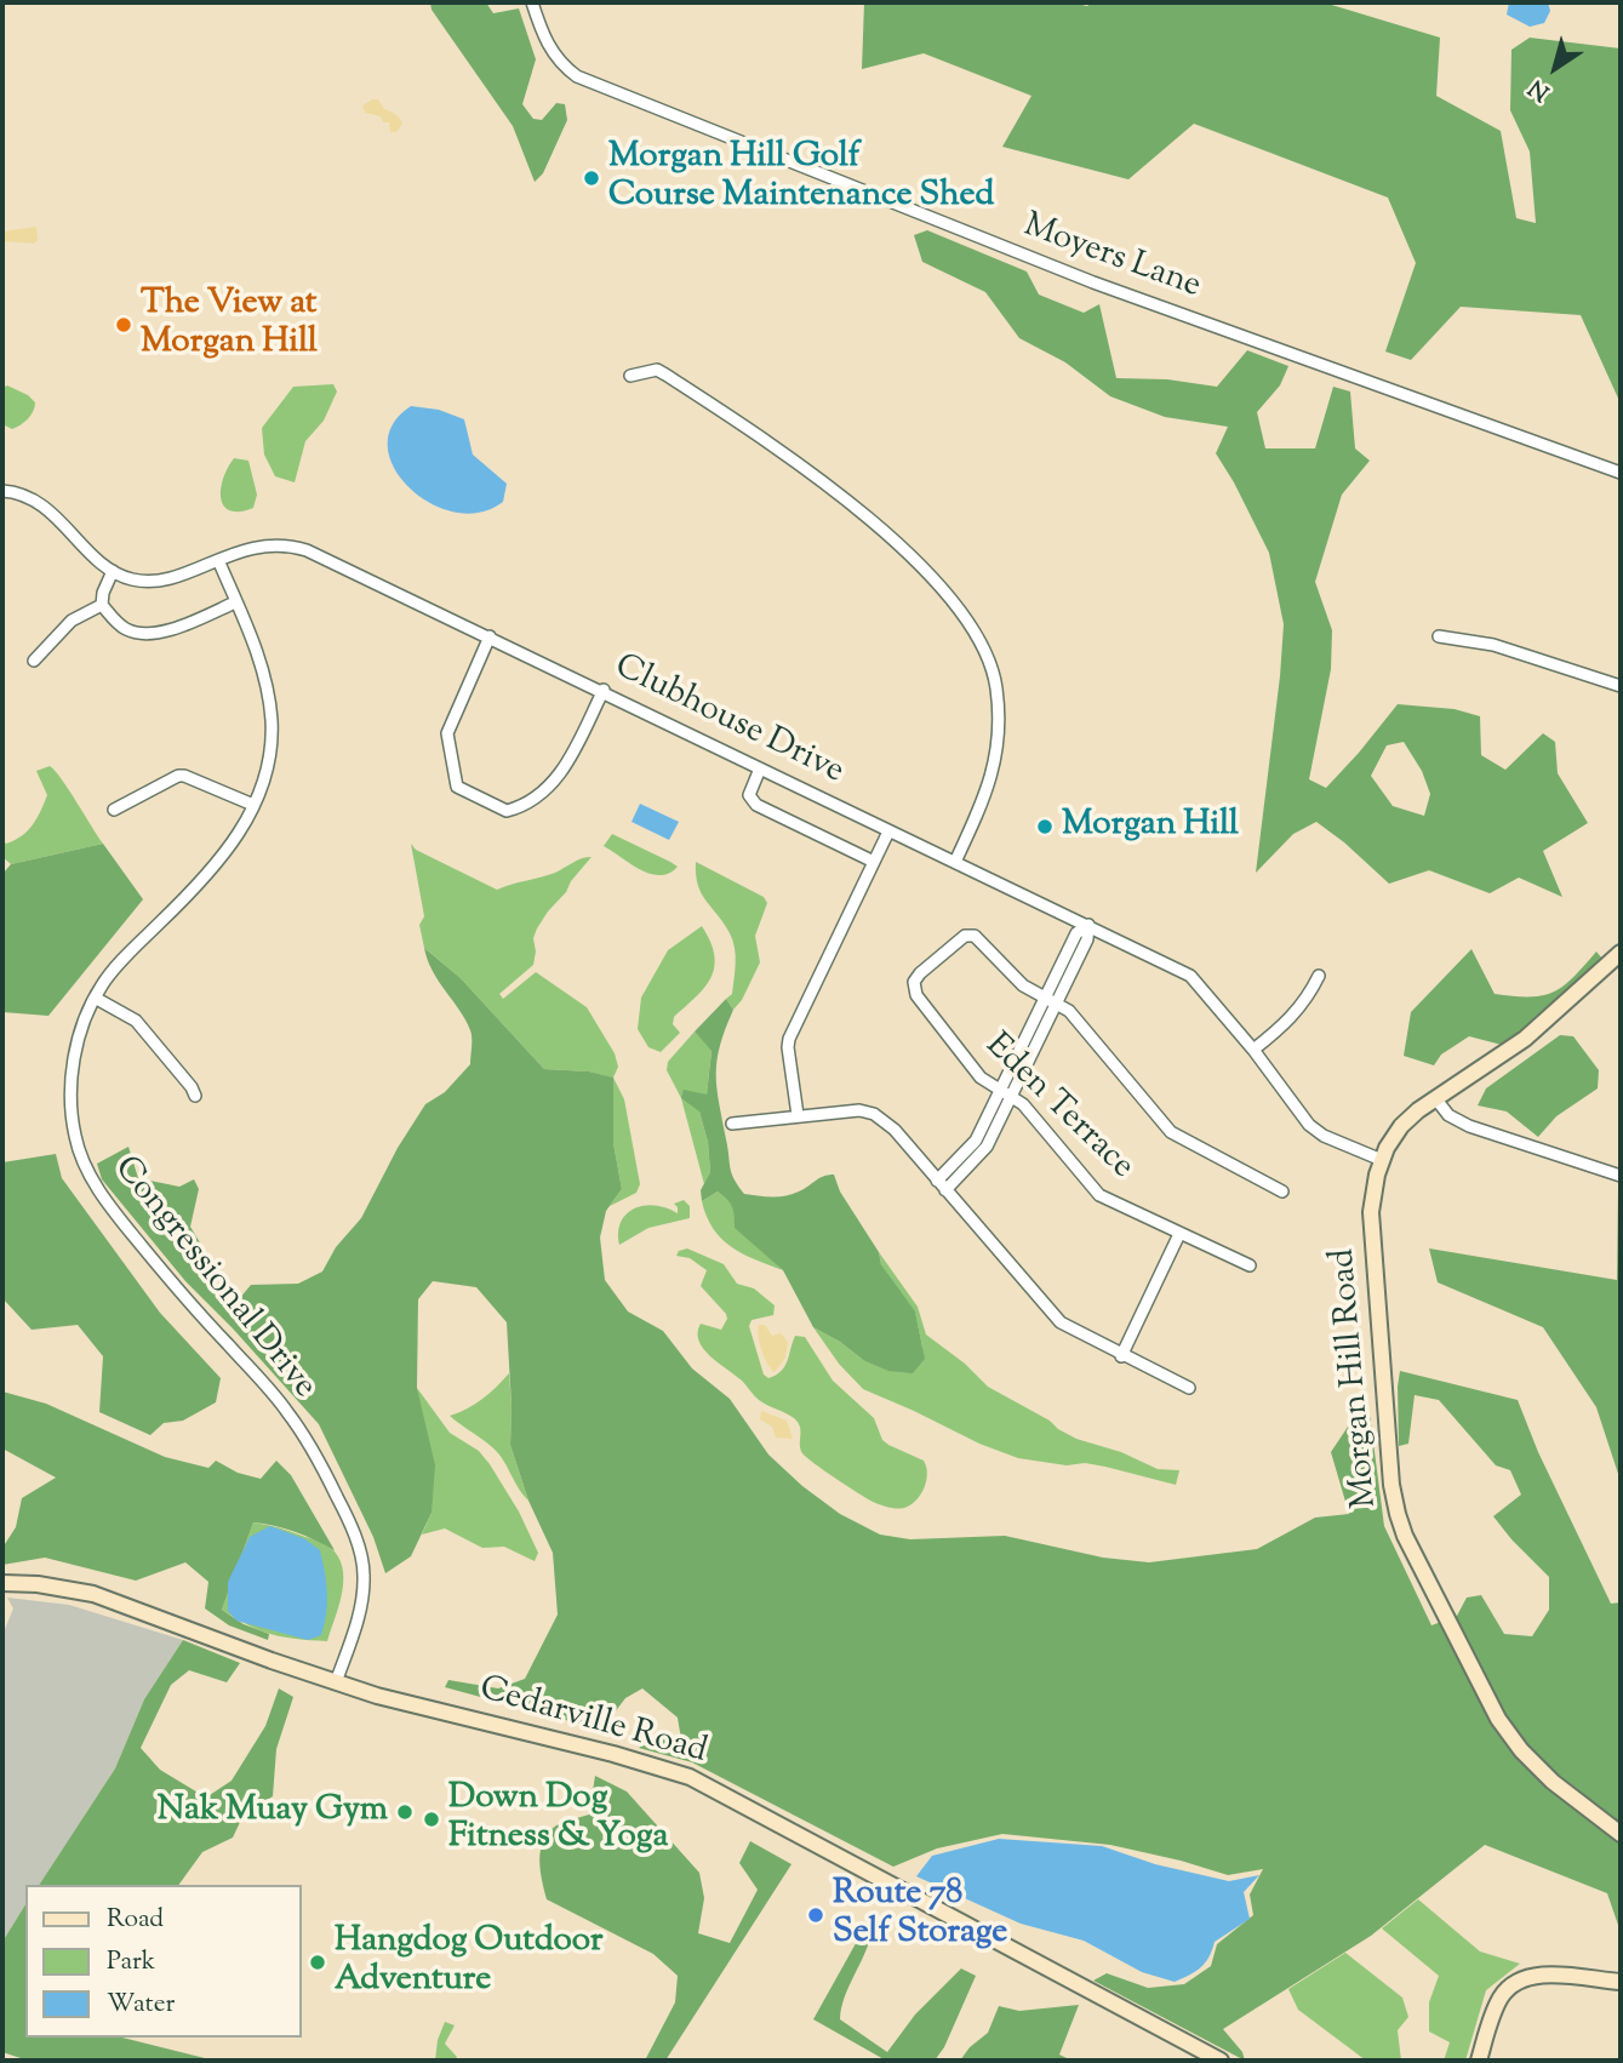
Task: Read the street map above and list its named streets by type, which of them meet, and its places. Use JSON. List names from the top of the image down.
{
  "streets": {
    "main road": ["Morgan Hill Road", "Cedarville Road"],
    "street": [
      "Moyers Lane",
      "Clubhouse Drive",
      "Eden Terrace",
      "Congressional Drive"
    ]
  },
  "crossings": [
    ["Clubhouse Drive", "Congressional Drive"],
    ["Clubhouse Drive", "Morgan Hill Road"],
    ["Congressional Drive", "Cedarville Road"]
  ],
  "places": [
    "Morgan Hill Golf Course Maintenance Shed",
    "The View at Morgan Hill",
    "Morgan Hill",
    "Nak Muay Gym",
    "Down Dog Fitness & Yoga",
    "Route 78 Self Storage",
    "Hangdog Outdoor Adventure"
  ],
  "legend": ["Road", "Park", "Water"],
  "north": "bottom left"
}
